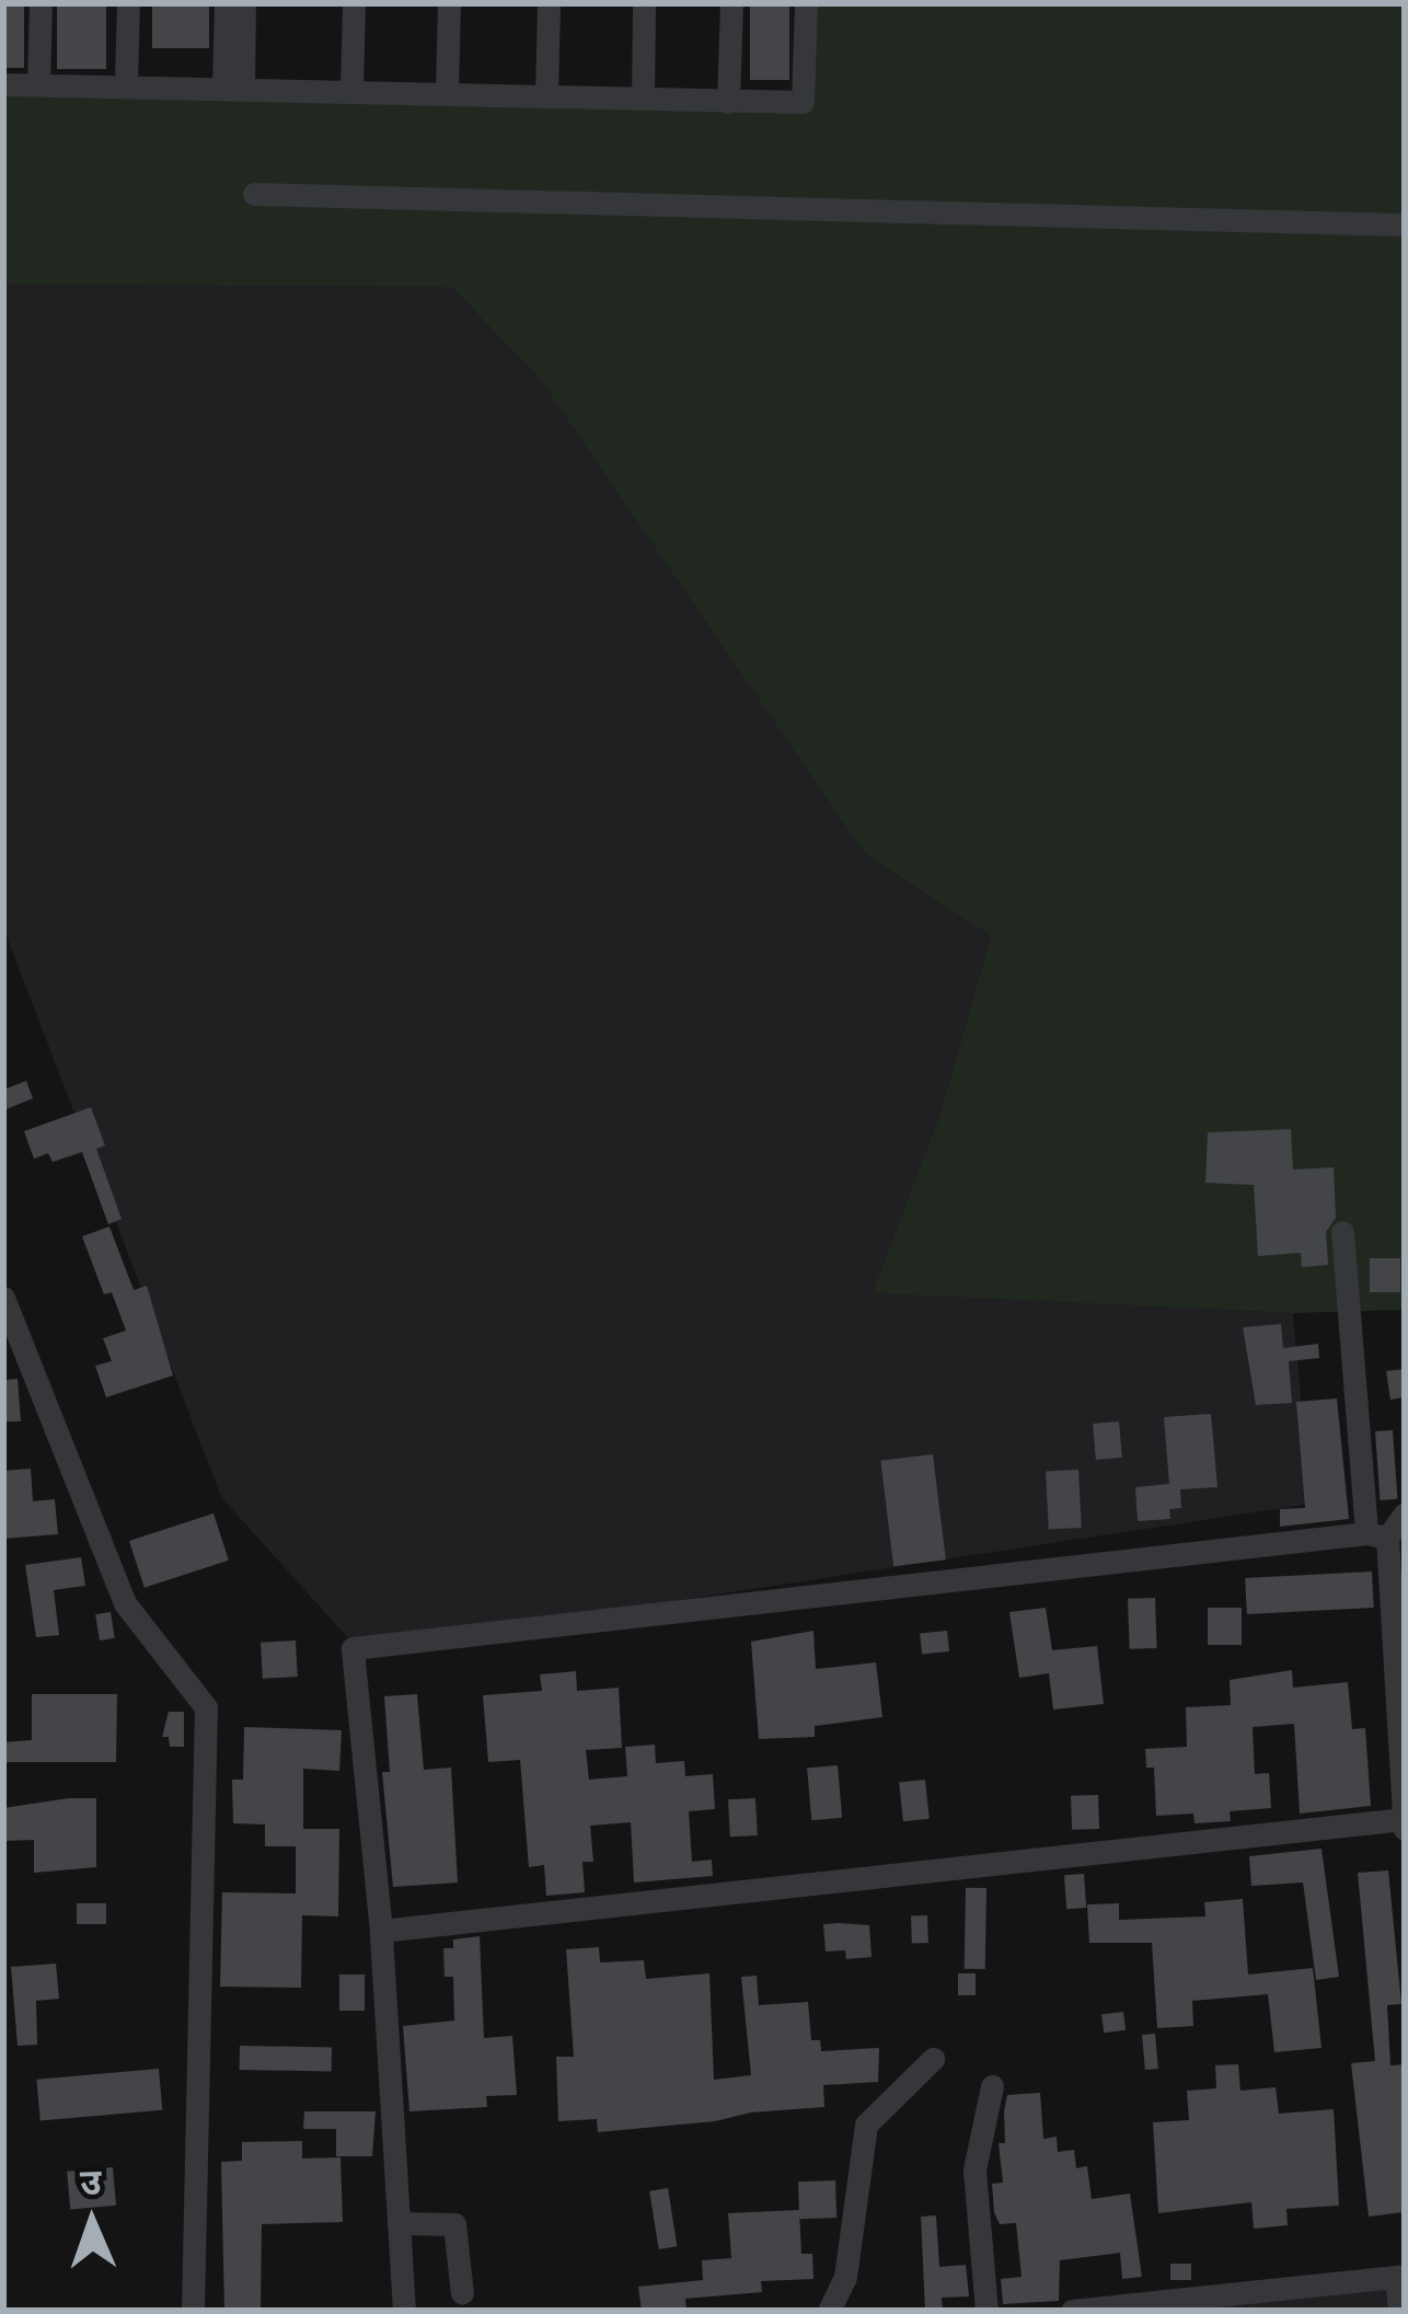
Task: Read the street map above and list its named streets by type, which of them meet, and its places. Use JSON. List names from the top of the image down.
{
  "north": "top"
}
